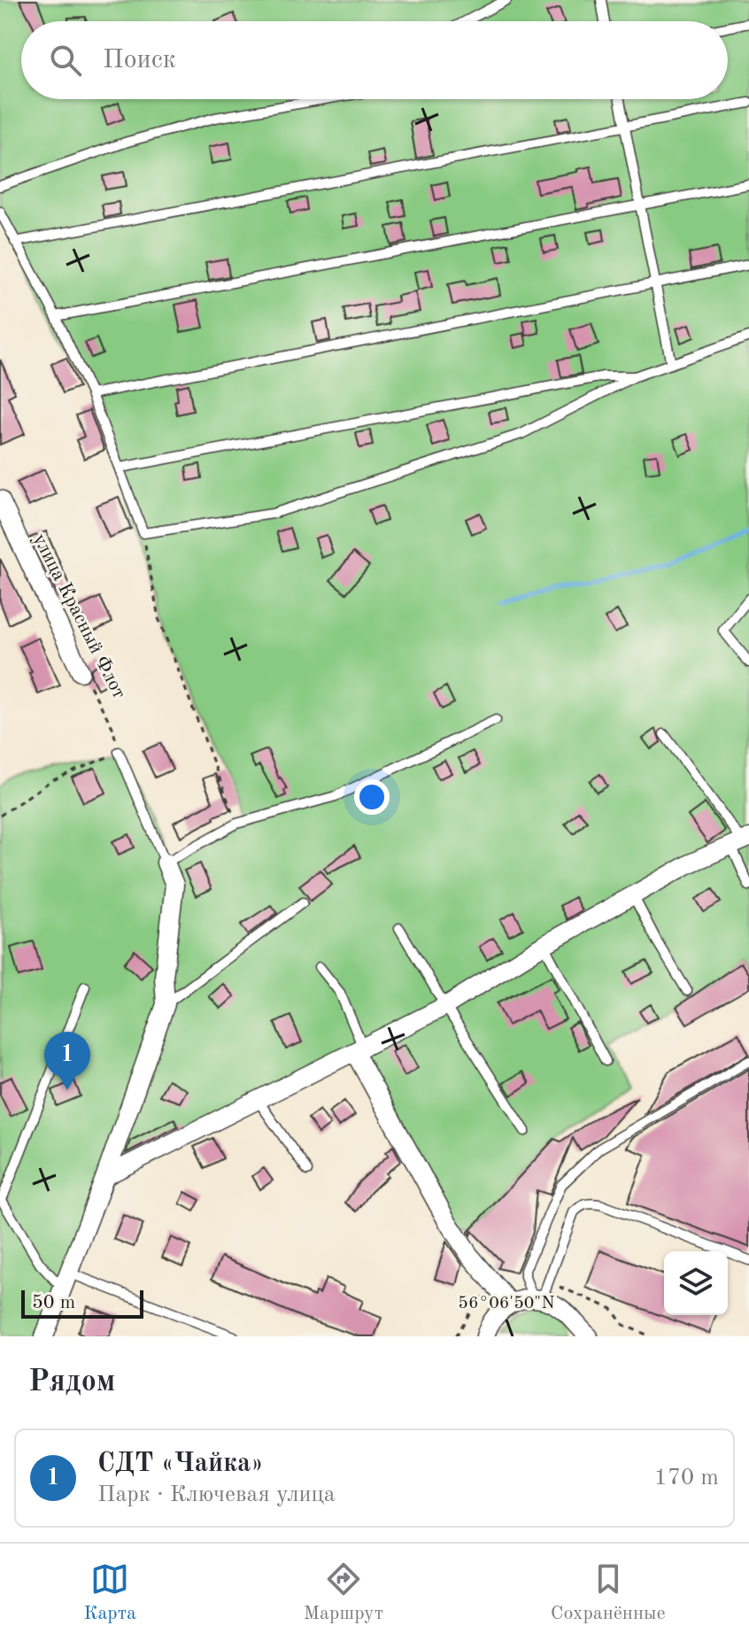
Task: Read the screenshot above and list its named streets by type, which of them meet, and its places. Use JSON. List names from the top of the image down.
{
  "streets": {
    "street": ["улица Красный Флот"]
  },
  "scale_bar": "50 m",
  "page": {
    "search": "Поиск",
    "pins": "1",
    "scale": "50 m",
    "heading": "Рядом",
    "list": [
      {
        "mark": "1",
        "name": "СДТ «Чайка»",
        "note": "Парк · Ключевая улица",
        "value": "170 m"
      }
    ],
    "nav": ["Карта", "Маршрут", "Сохранённые"]
  },
  "coordinates": ["56°06'50\"N"]
}
